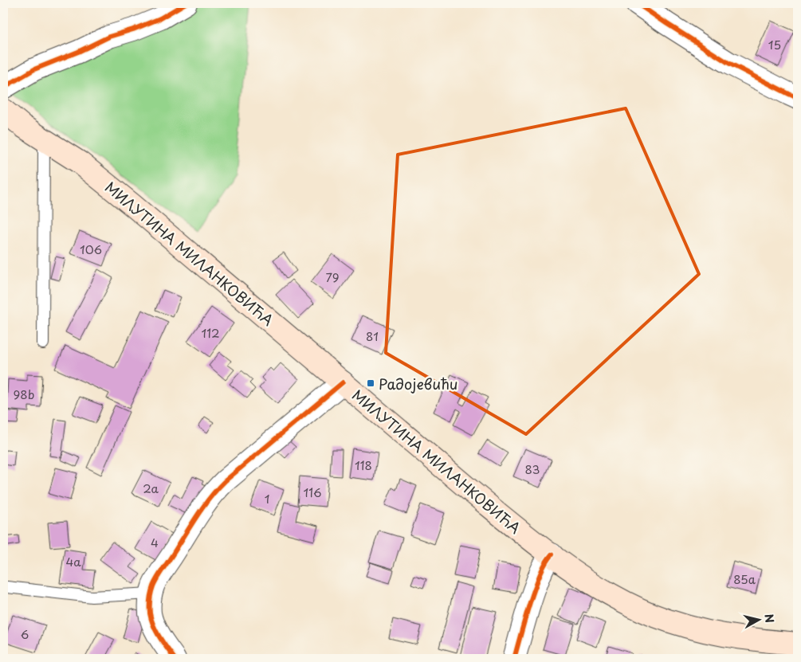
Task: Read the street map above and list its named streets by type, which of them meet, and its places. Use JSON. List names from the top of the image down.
{
  "streets": {
    "main road": ["МИЛУТИНА МИЛАНКОВИЋА"]
  },
  "places": {
    "transit": ["Радојевићи"]
  },
  "house_numbers": [
    "15",
    "106",
    "79",
    "112",
    "81",
    "98b",
    "118",
    "83",
    "2a",
    "116",
    "1",
    "4",
    "4a",
    "85a",
    "6"
  ],
  "north": "right"
}
